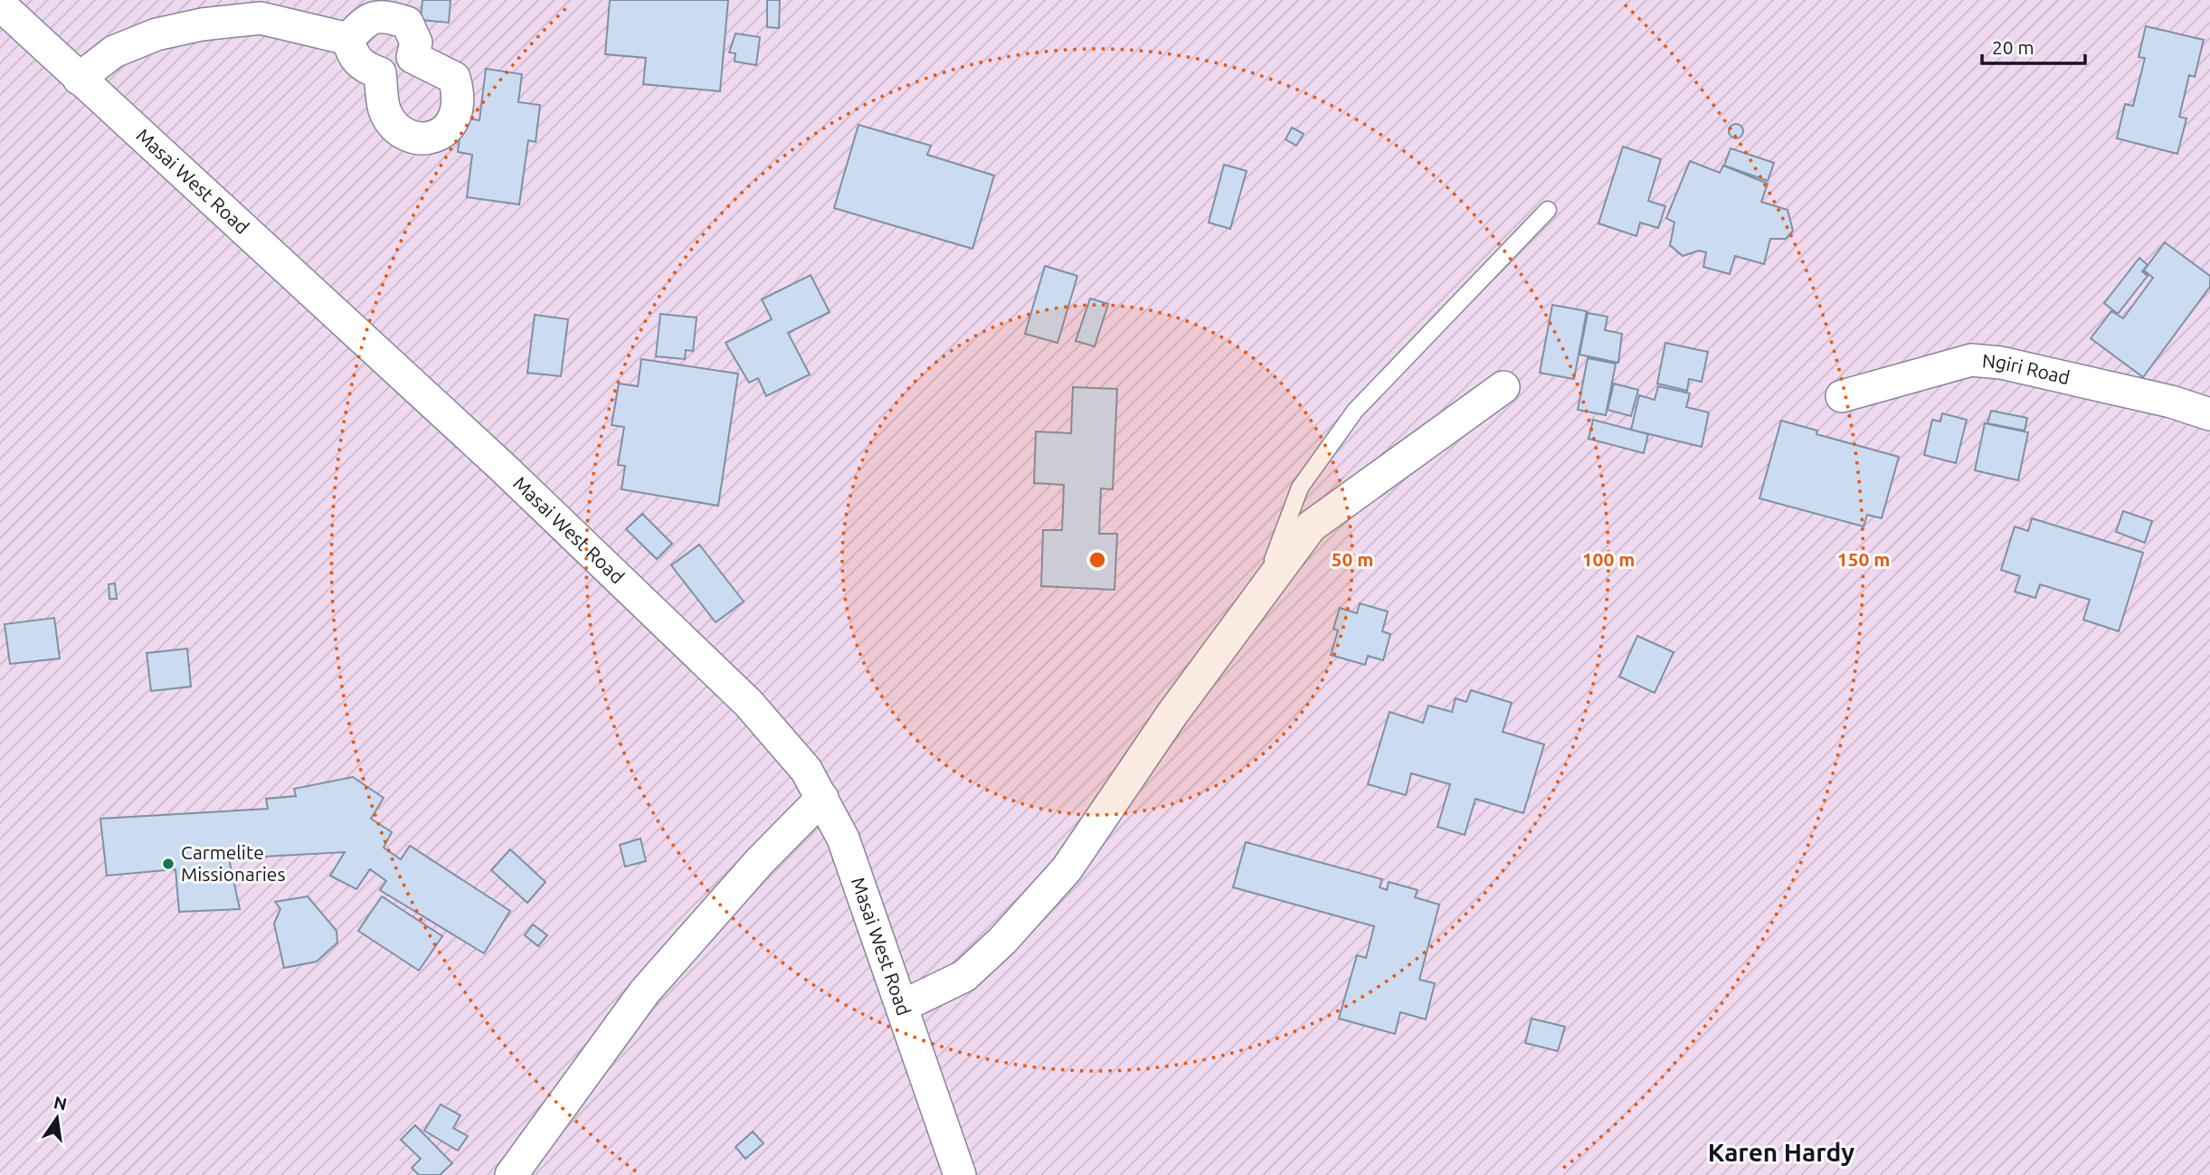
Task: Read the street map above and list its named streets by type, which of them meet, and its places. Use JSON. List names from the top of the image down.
{
  "streets": {
    "street": ["Masai West Road", "Ngiri Road"]
  },
  "districts": ["Karen Hardy"],
  "places": ["Carmelite Missionaries"],
  "scale_bar": "20 m",
  "north": "top",
  "rings": ["50 m", "100 m", "150 m"]
}
